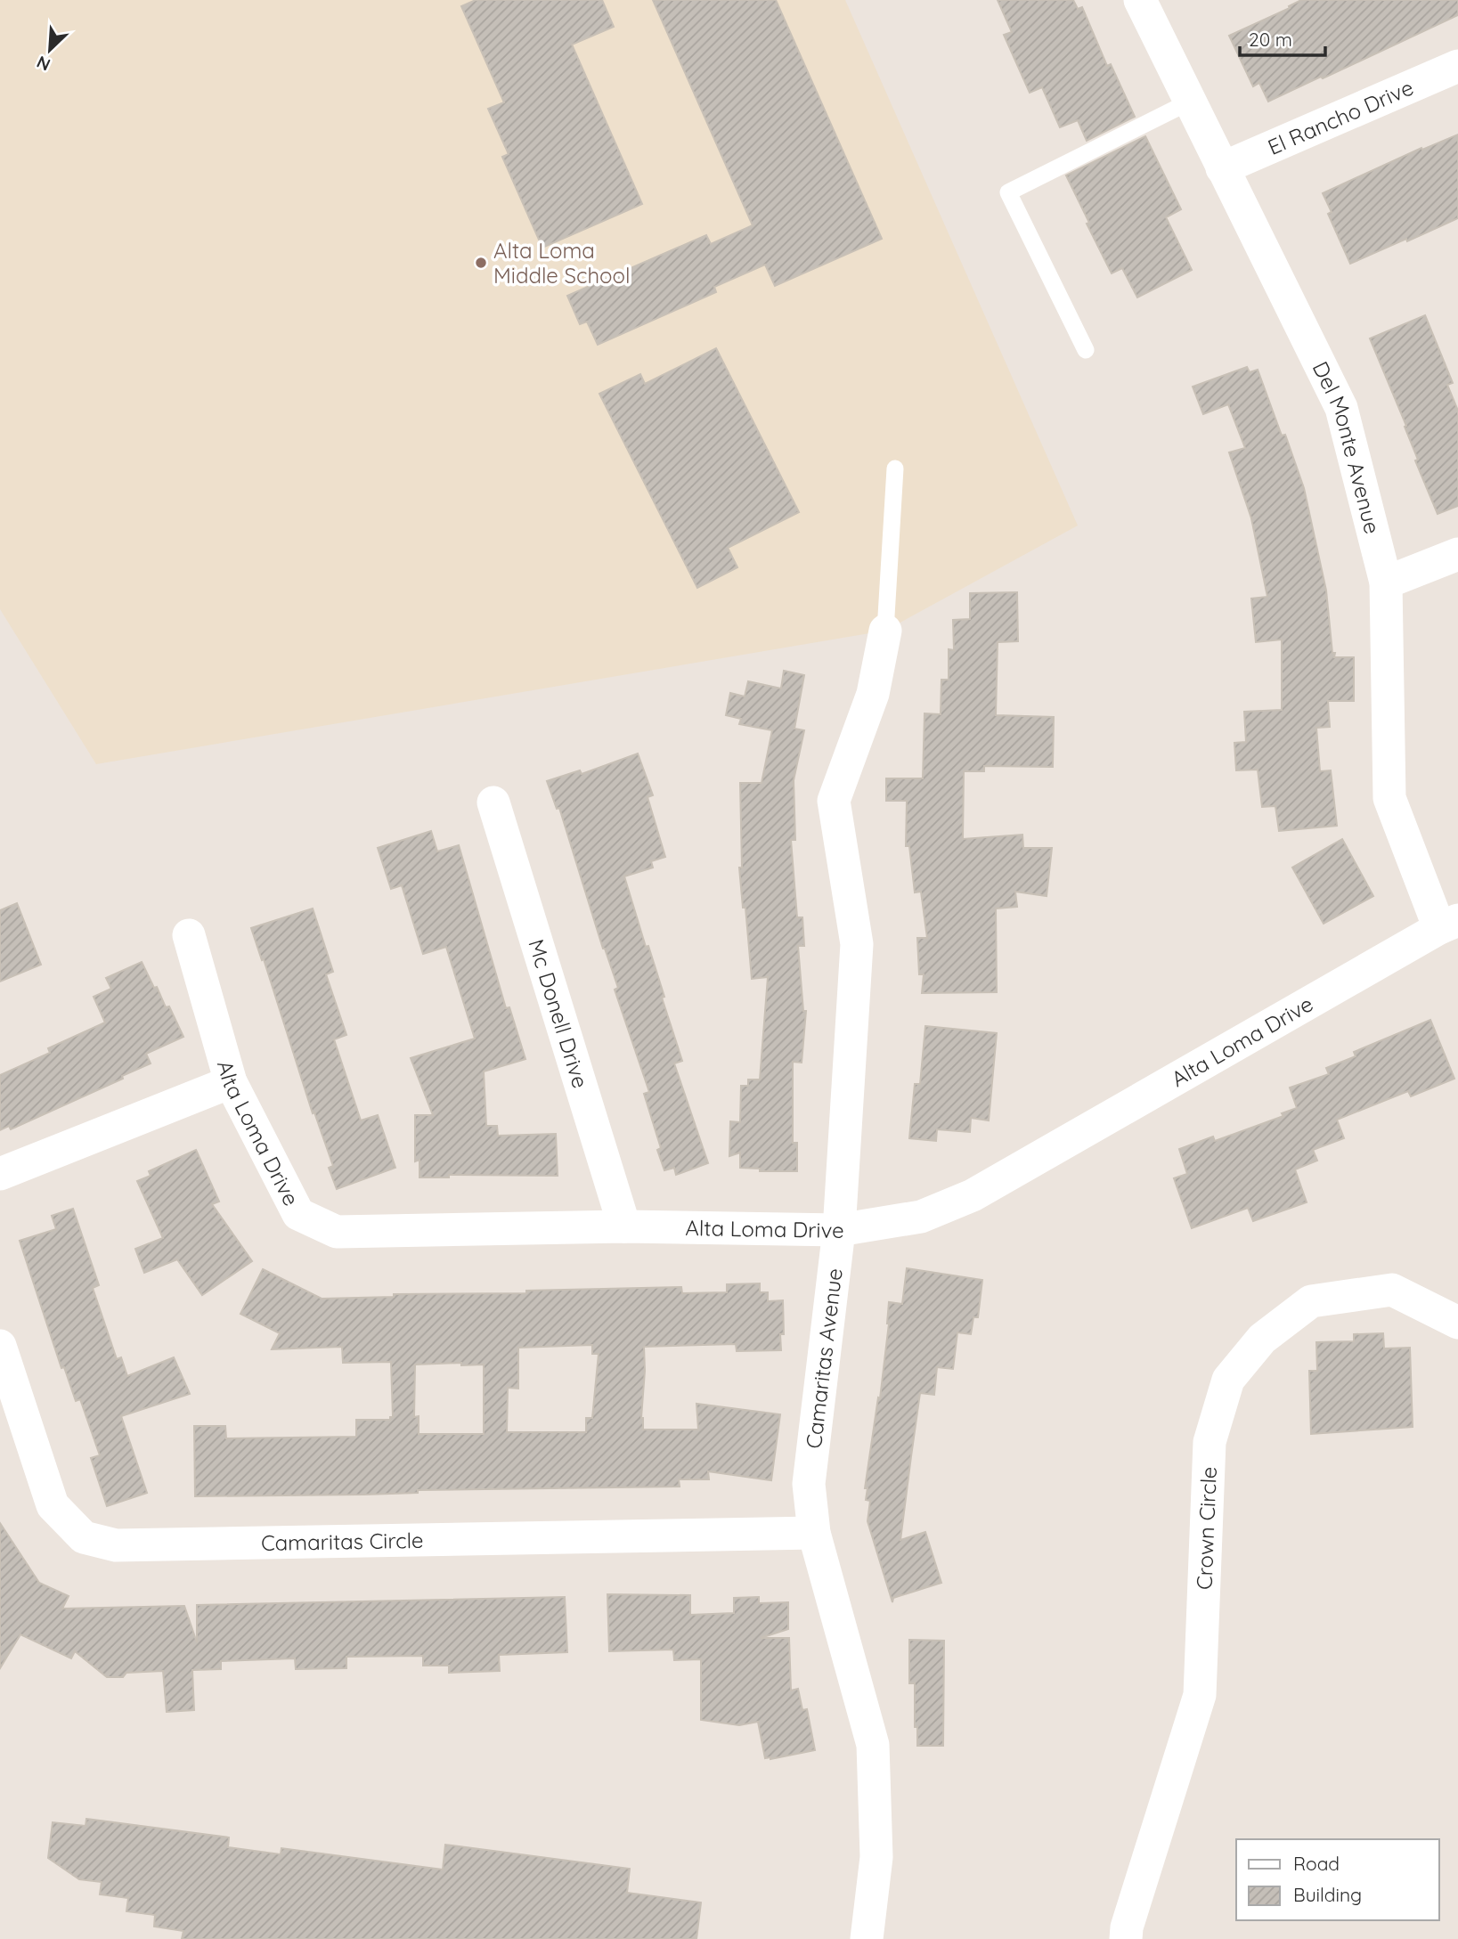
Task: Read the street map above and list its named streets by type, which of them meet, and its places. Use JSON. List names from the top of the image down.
{
  "streets": {
    "street": [
      "El Rancho Drive",
      "Del Monte Avenue",
      "Mc Donell Drive",
      "Alta Loma Drive",
      "Camaritas Avenue",
      "Crown Circle",
      "Camaritas Circle"
    ]
  },
  "crossings": [
    ["El Rancho Drive", "Del Monte Avenue"],
    ["Del Monte Avenue", "Alta Loma Drive"],
    ["Mc Donell Drive", "Alta Loma Drive"],
    ["Alta Loma Drive", "Camaritas Avenue"],
    ["Camaritas Avenue", "Camaritas Circle"]
  ],
  "places": ["Alta Loma Middle School"],
  "legend": ["Road", "Building"],
  "scale_bar": "20 m",
  "north": "bottom left"
}
